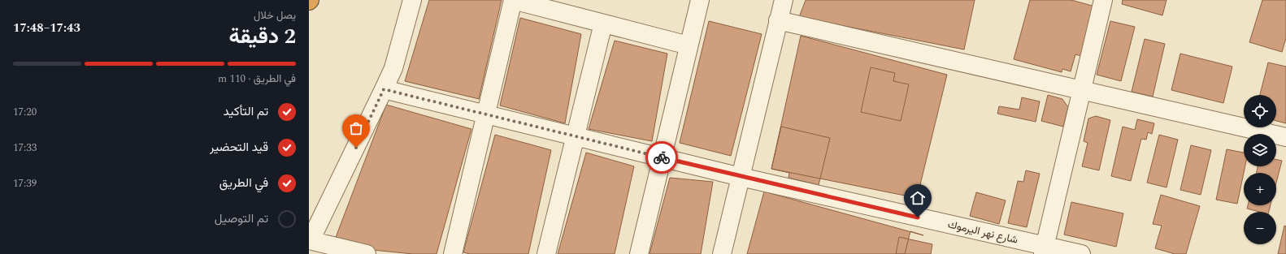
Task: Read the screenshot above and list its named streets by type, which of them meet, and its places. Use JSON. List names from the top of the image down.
{
  "streets": {
    "street": ["شارع نهر اليرموك"]
  },
  "page": {
    "heading": ["2 دقيقة", "يصل خلال", "17:43–17:48"],
    "bar": "في الطريق · 110 m",
    "list": [
      ["تم التأكيد", "17:20"],
      ["قيد التحضير", "17:33"],
      ["في الطريق", "17:39"],
      "تم التوصيل"
    ],
    "map_buttons": ["+", "−"]
  }
}
